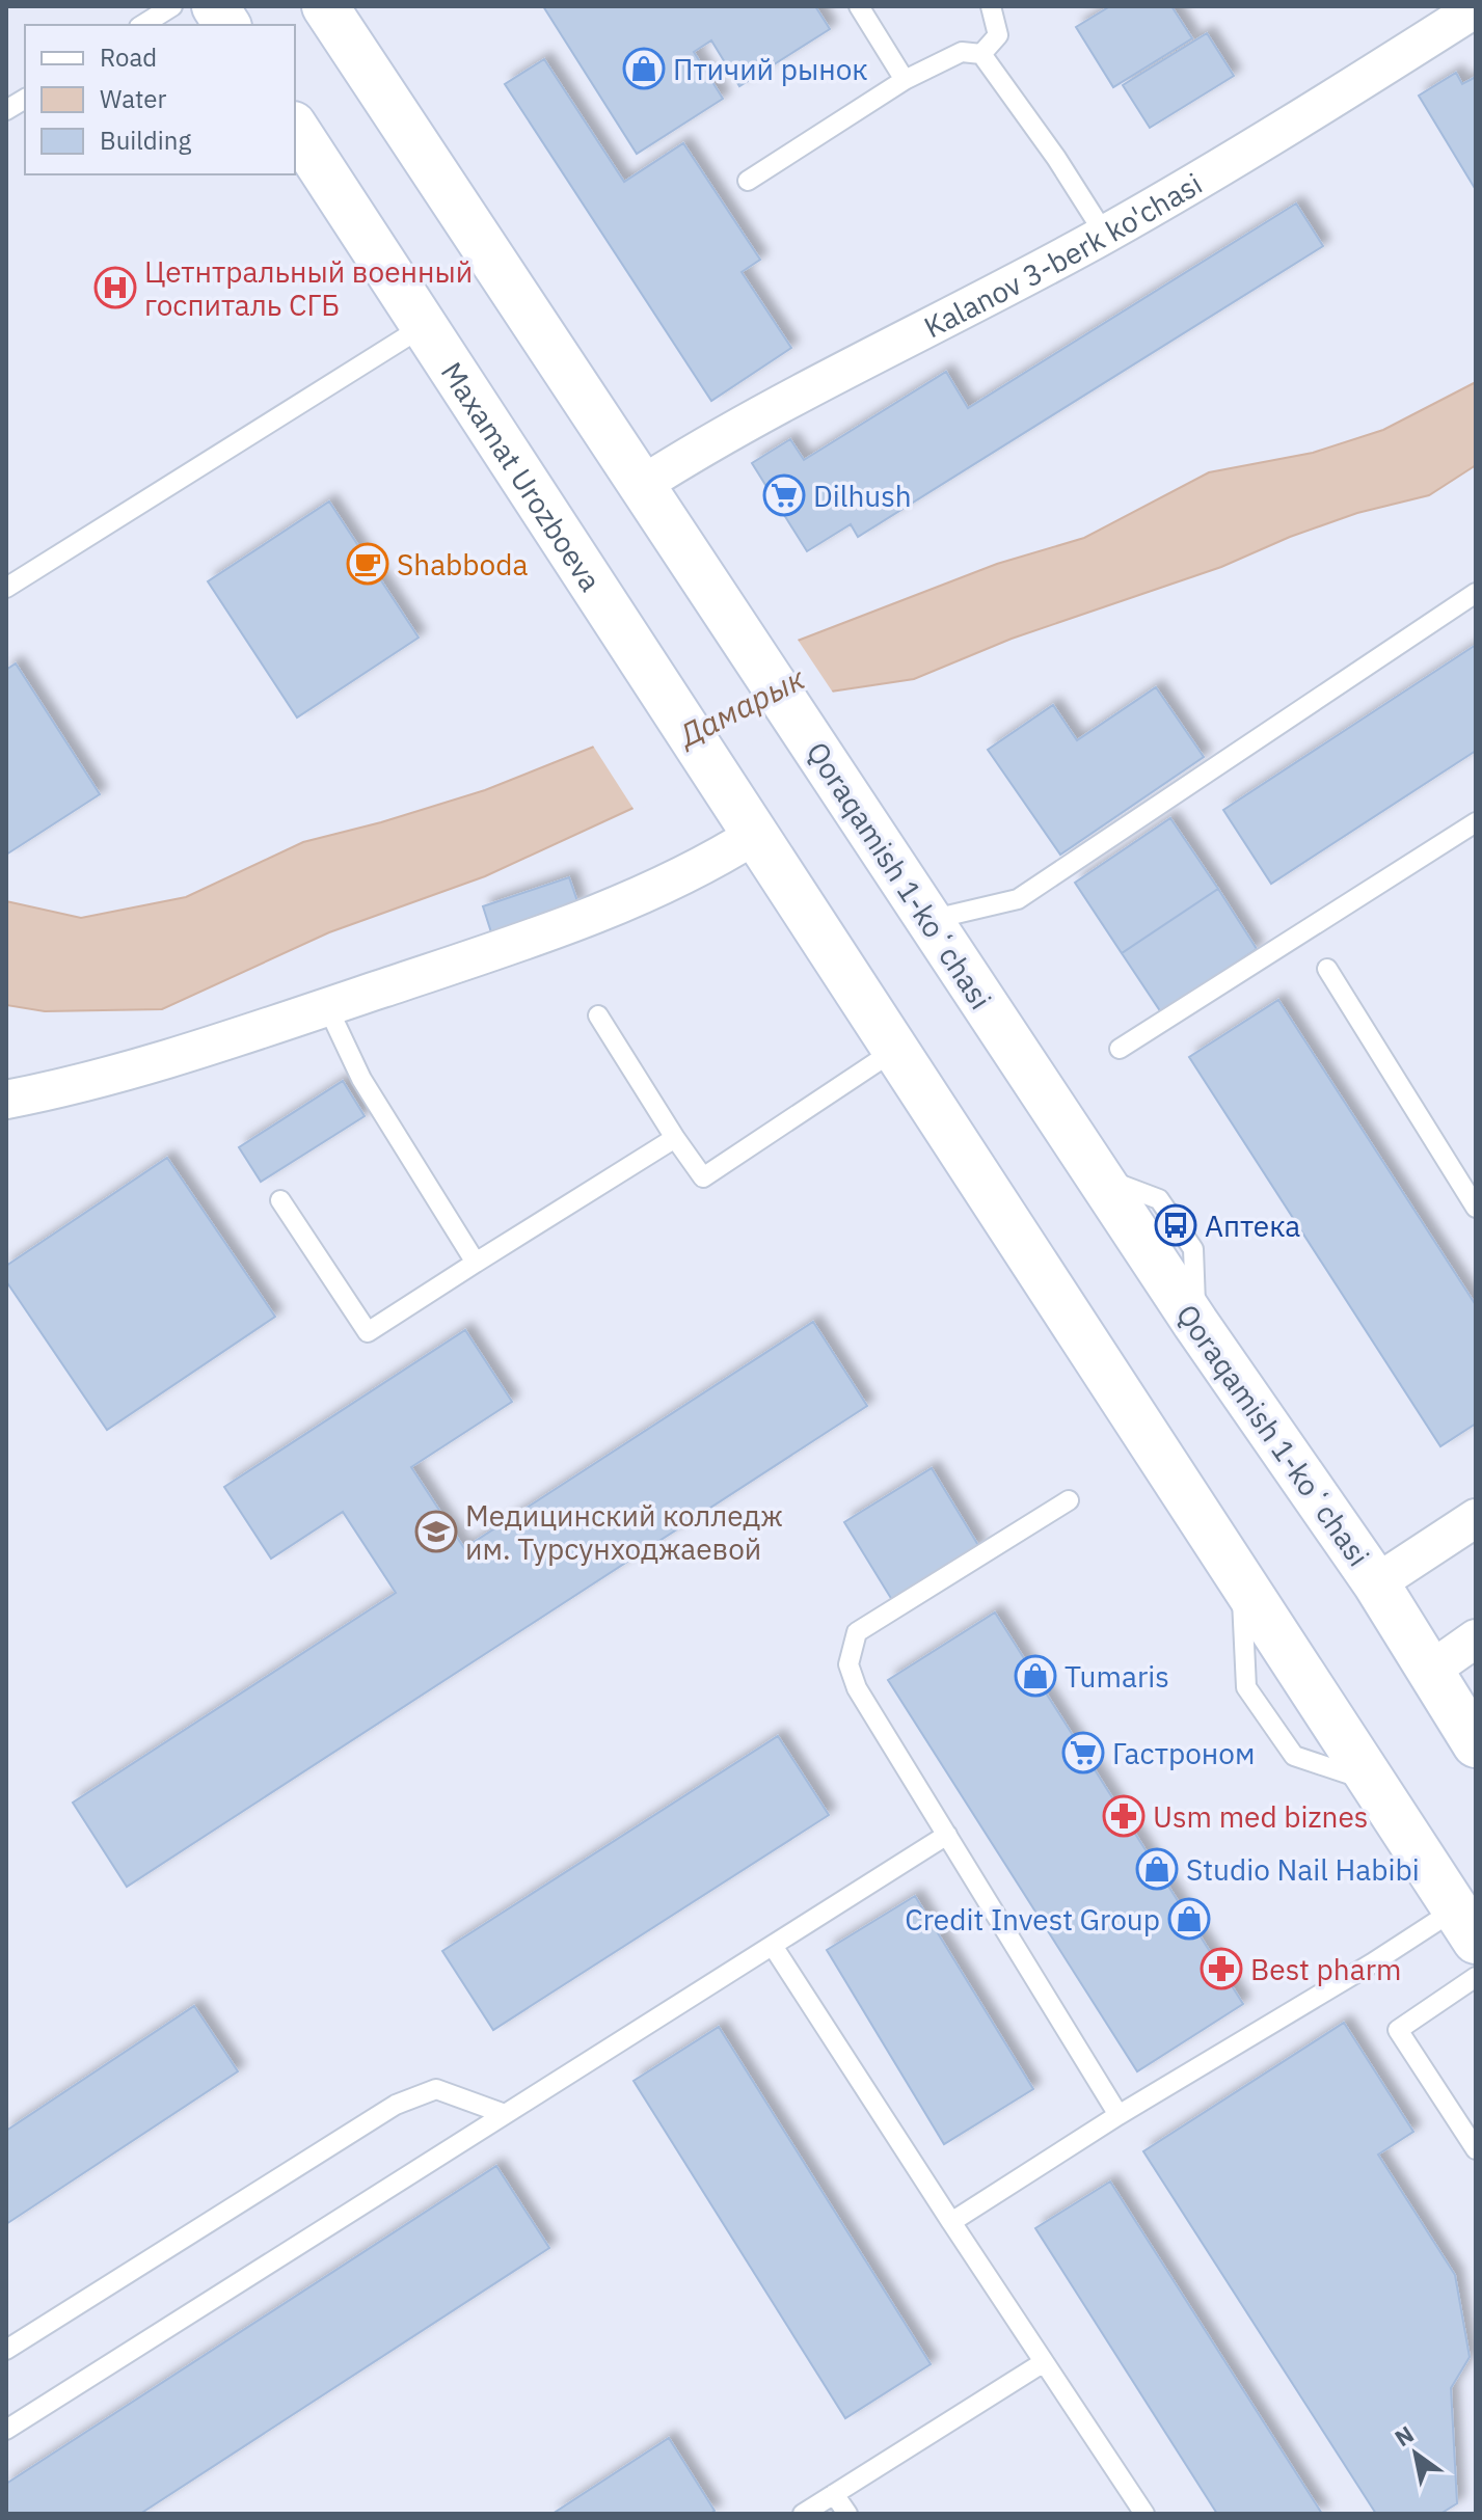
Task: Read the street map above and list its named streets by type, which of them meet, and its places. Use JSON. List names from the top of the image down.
{
  "streets": {
    "main road": ["Maxamat Urozboeva", "Qoraqamish 1-koʻchasi"],
    "street": ["Kalanov 3-berk ko'chasi"]
  },
  "crossings": [
    ["Kalanov 3-berk ko'chasi", "Qoraqamish 1-koʻchasi"]
  ],
  "water": ["Дамарык"],
  "places": {
    "shop": [
      "Птичий рынок",
      "Tumaris",
      "Studio Nail Habibi",
      "Сredit Invest Group"
    ],
    "hospital": ["Цетнтральный военный госпиталь СГБ"],
    "supermarket": ["Dilhush", "Гастроном"],
    "cafe": ["Shabboda"],
    "bus stop": ["Аптека"],
    "school or university": ["Медицинский колледж им. Турсунходжаевой"],
    "pharmacy": ["Usm med biznes", "Best pharm"]
  },
  "legend": ["Road", "Water", "Building"],
  "north": "top left"
}
